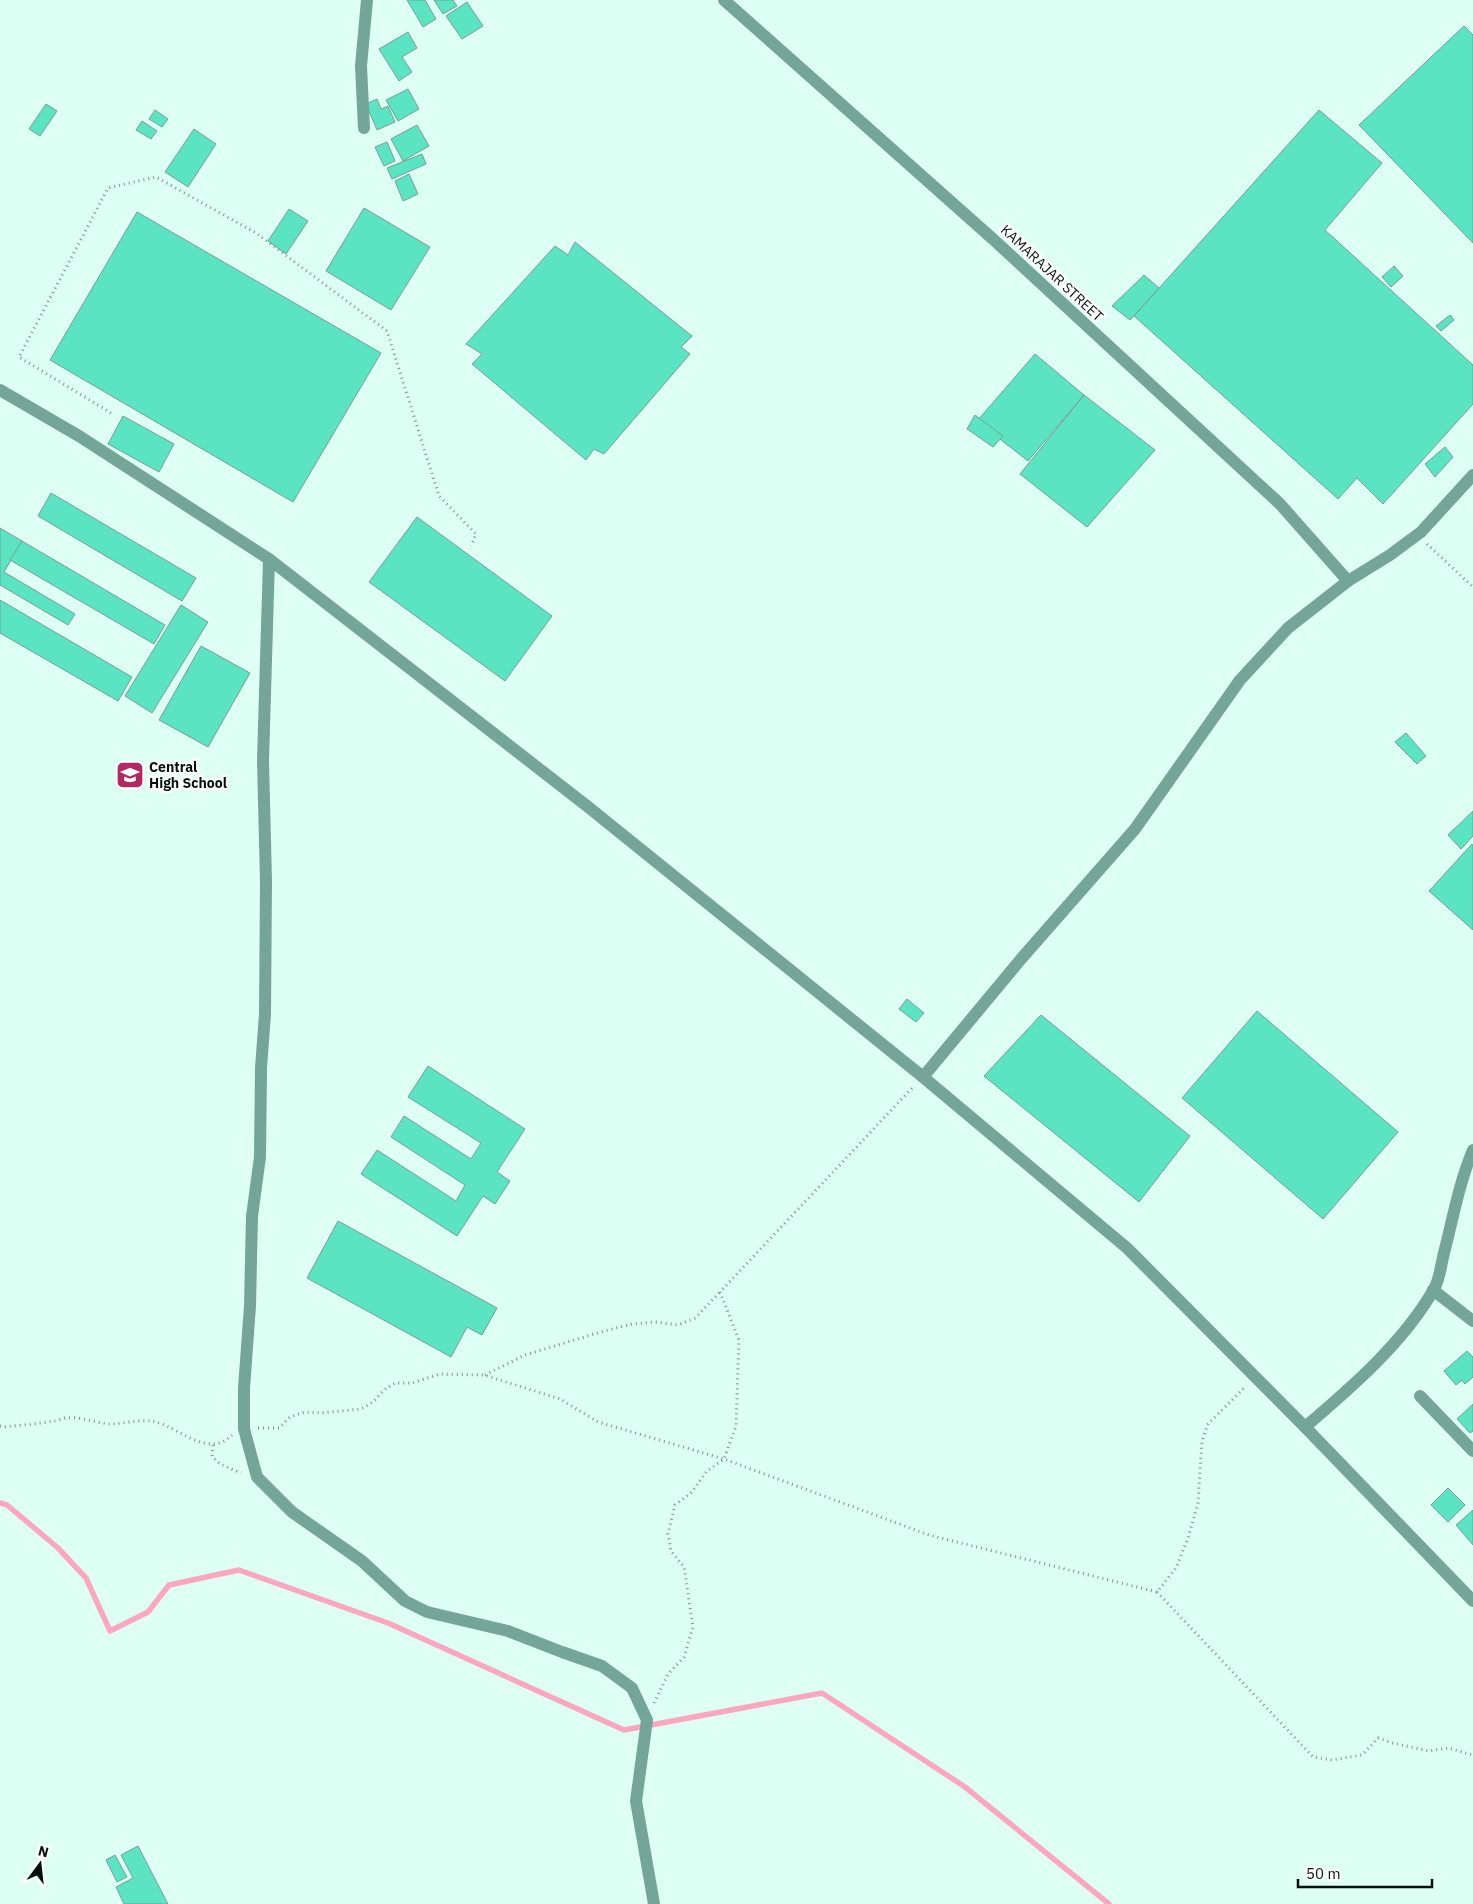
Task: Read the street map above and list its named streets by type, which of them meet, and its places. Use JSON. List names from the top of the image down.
{
  "streets": {
    "street": ["KAMARAJAR STREET"]
  },
  "places": {
    "school or university": ["Central High School"]
  },
  "scale_bar": "50 m",
  "north": "top"
}
